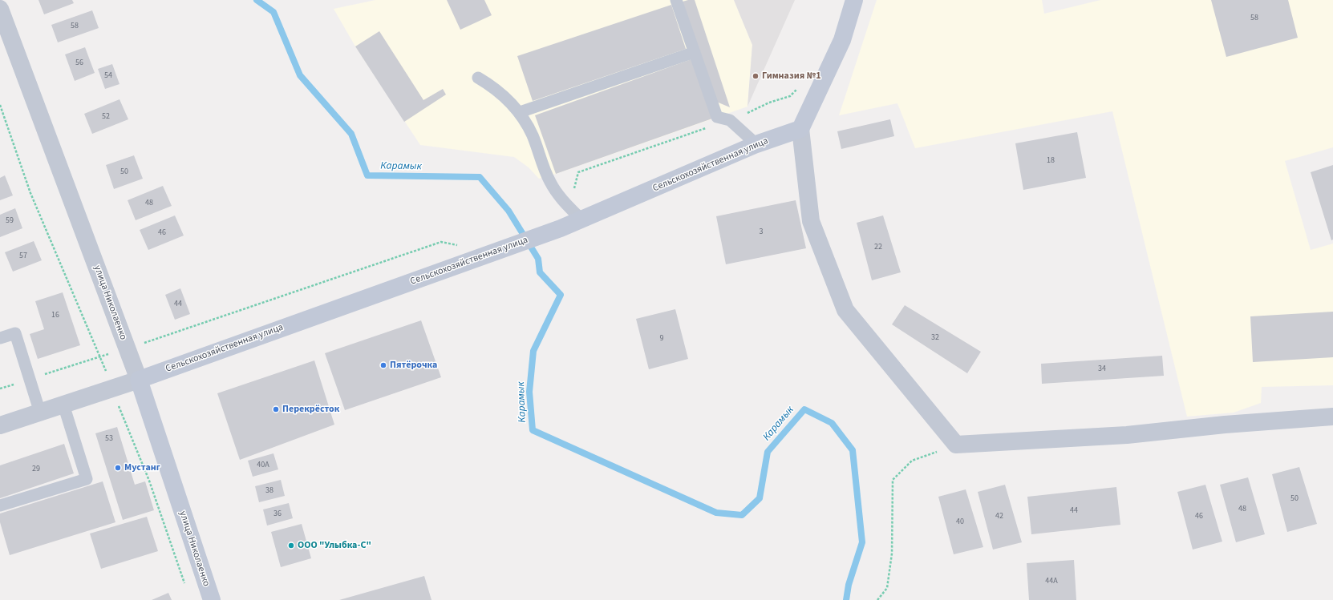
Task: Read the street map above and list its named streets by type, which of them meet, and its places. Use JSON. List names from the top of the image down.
{
  "streets": {
    "main road": ["Сельскохозяйственная улица", "улица Николаенко"]
  },
  "crossings": [
    ["Сельскохозяйственная улица", "улица Николаенко"]
  ],
  "water": ["Карамык"],
  "places": [
    "Гимназия №1",
    "Пятёрочка",
    "Перекрёсток",
    "Мустанг",
    "ООО \"Улыбка-С\""
  ],
  "house_numbers": [
    "58",
    "58",
    "56",
    "54",
    "52",
    "18",
    "50",
    "48",
    "59",
    "3",
    "46",
    "22",
    "57",
    "44",
    "16",
    "32",
    "9",
    "34",
    "53",
    "40А",
    "29",
    "38",
    "50",
    "48",
    "44",
    "36",
    "42",
    "46",
    "40",
    "44А"
  ]
}
